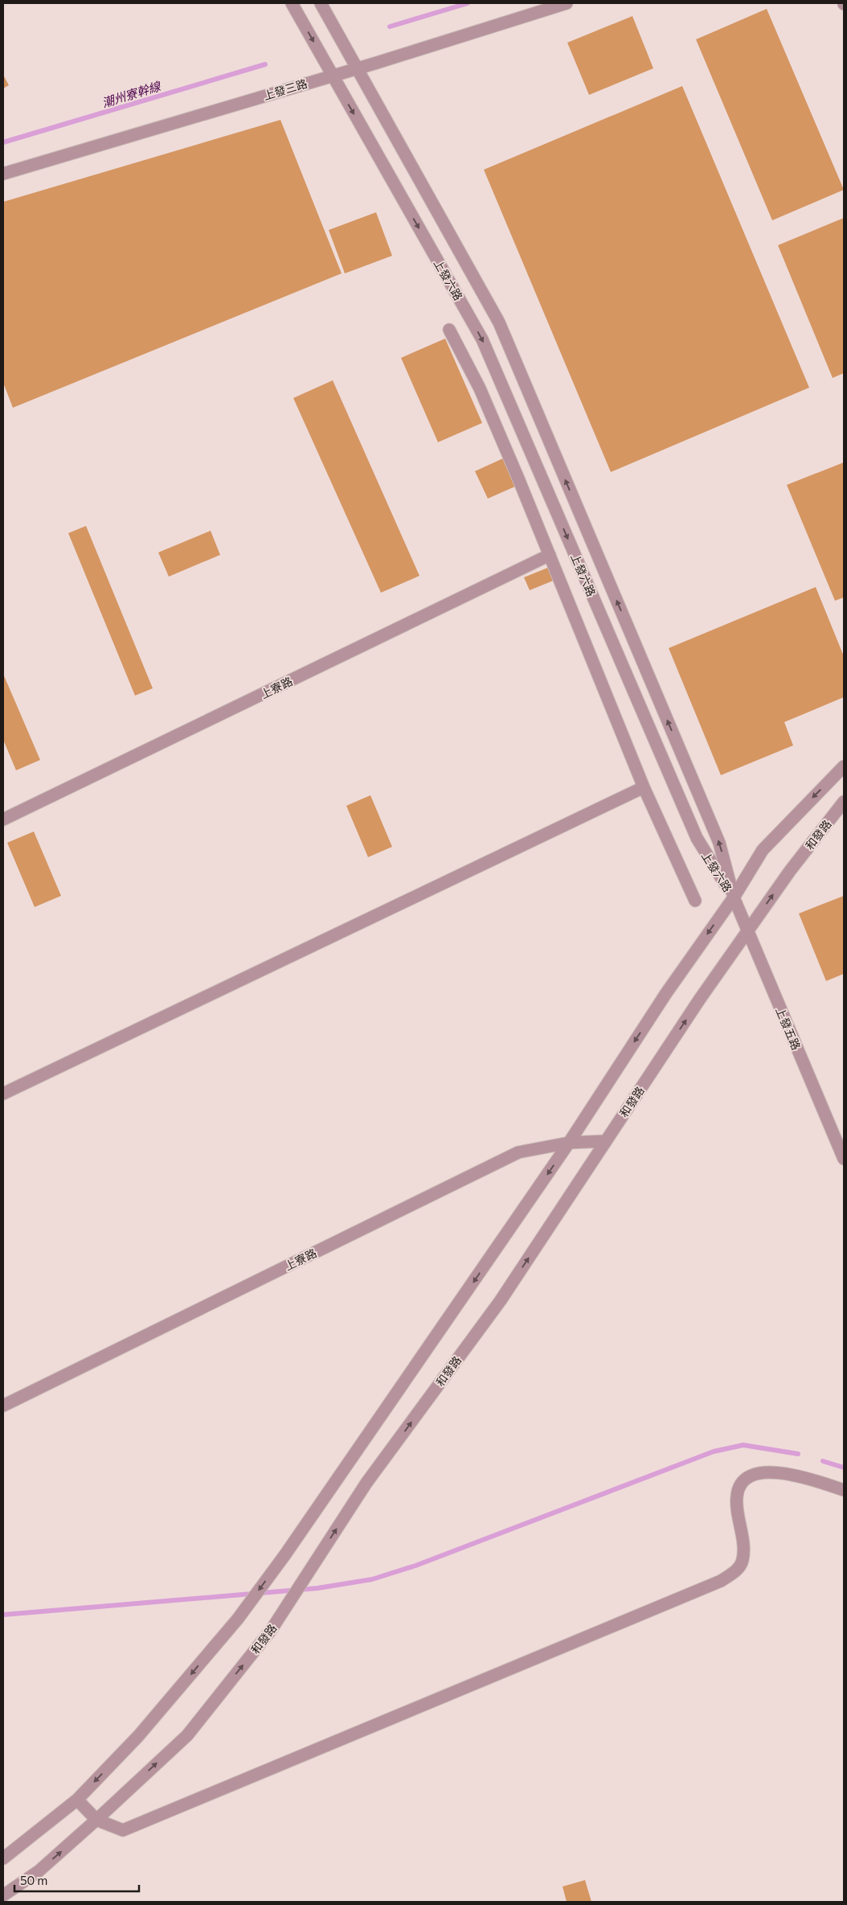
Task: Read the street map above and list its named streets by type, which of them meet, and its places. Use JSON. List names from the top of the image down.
{
  "streets": {
    "street": [
      "上發三路",
      "上發六路",
      "上寮路",
      "和發路",
      "上發五路"
    ]
  },
  "crossings": [
    ["上發三路", "上發六路"],
    ["上發六路", "上發五路"],
    ["上寮路", "和發路"],
    ["和發路", "上發五路"]
  ],
  "water": ["潮州寮幹線"],
  "scale_bar": "50 m"
}
